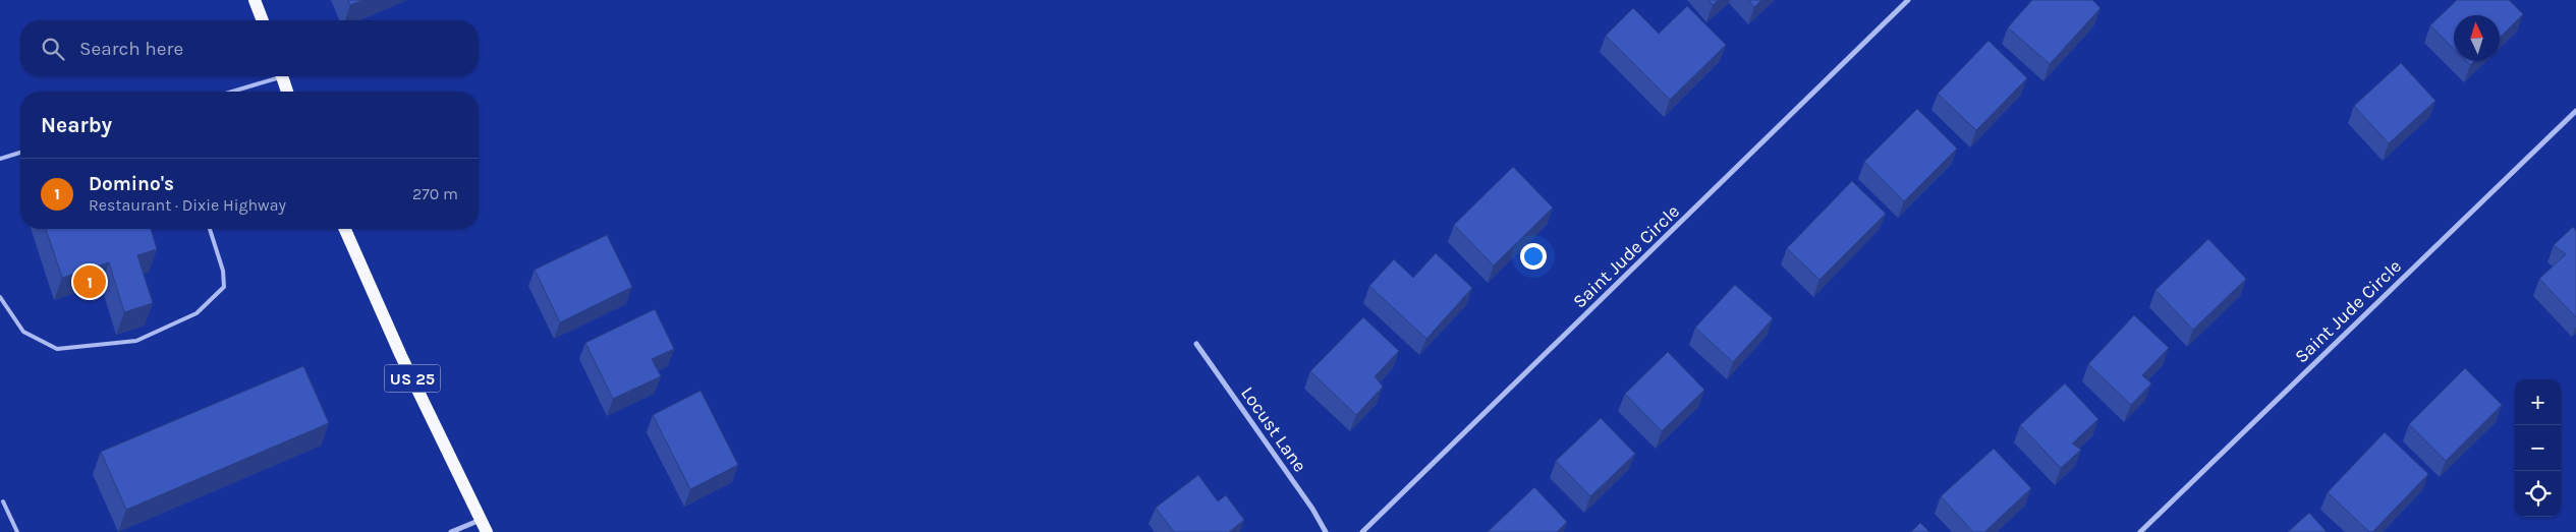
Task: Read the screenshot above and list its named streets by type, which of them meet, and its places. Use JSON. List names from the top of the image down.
{
  "streets": {
    "main road": ["US 25"],
    "street": ["Saint Jude Circle", "Locust Lane"]
  },
  "north": "top",
  "page": {
    "search": "Search here",
    "heading": "Nearby",
    "list": [
      {
        "mark": "1",
        "name": "Domino's",
        "note": "Restaurant · Dixie Highway",
        "value": "270 m"
      }
    ],
    "pins": "1",
    "map_buttons": ["+", "−"]
  }
}
